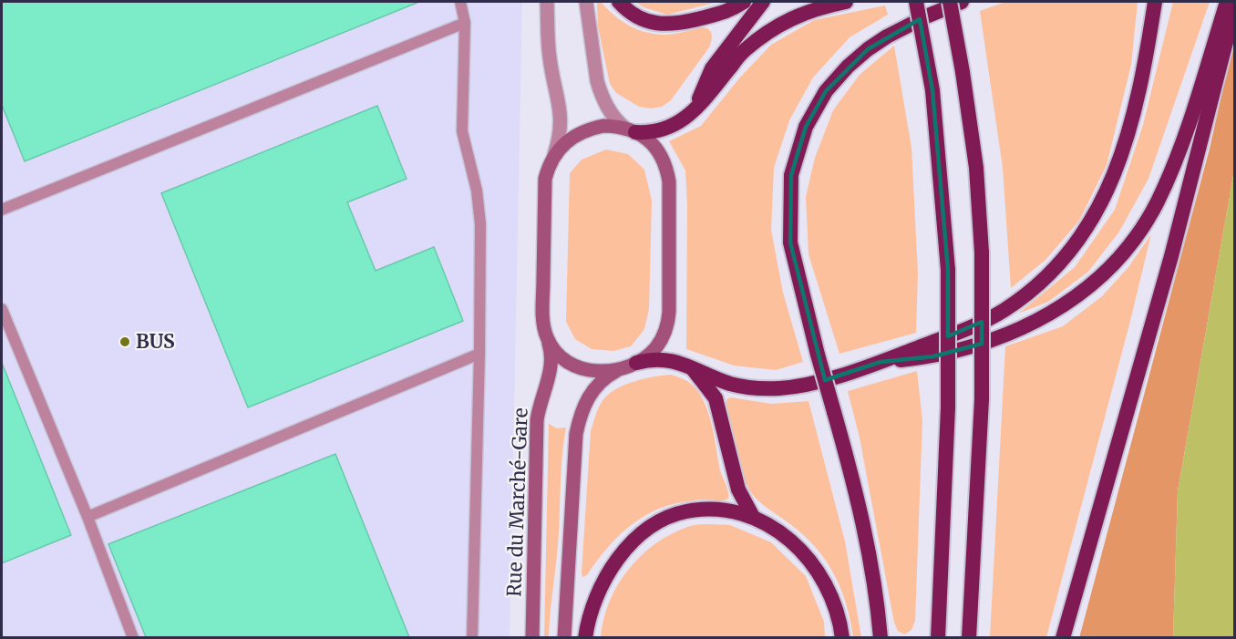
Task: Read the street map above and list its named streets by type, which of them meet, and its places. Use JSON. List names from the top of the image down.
{
  "streets": {
    "main road": ["Rue du Marché-Gare"]
  },
  "places": ["BUS"]
}
